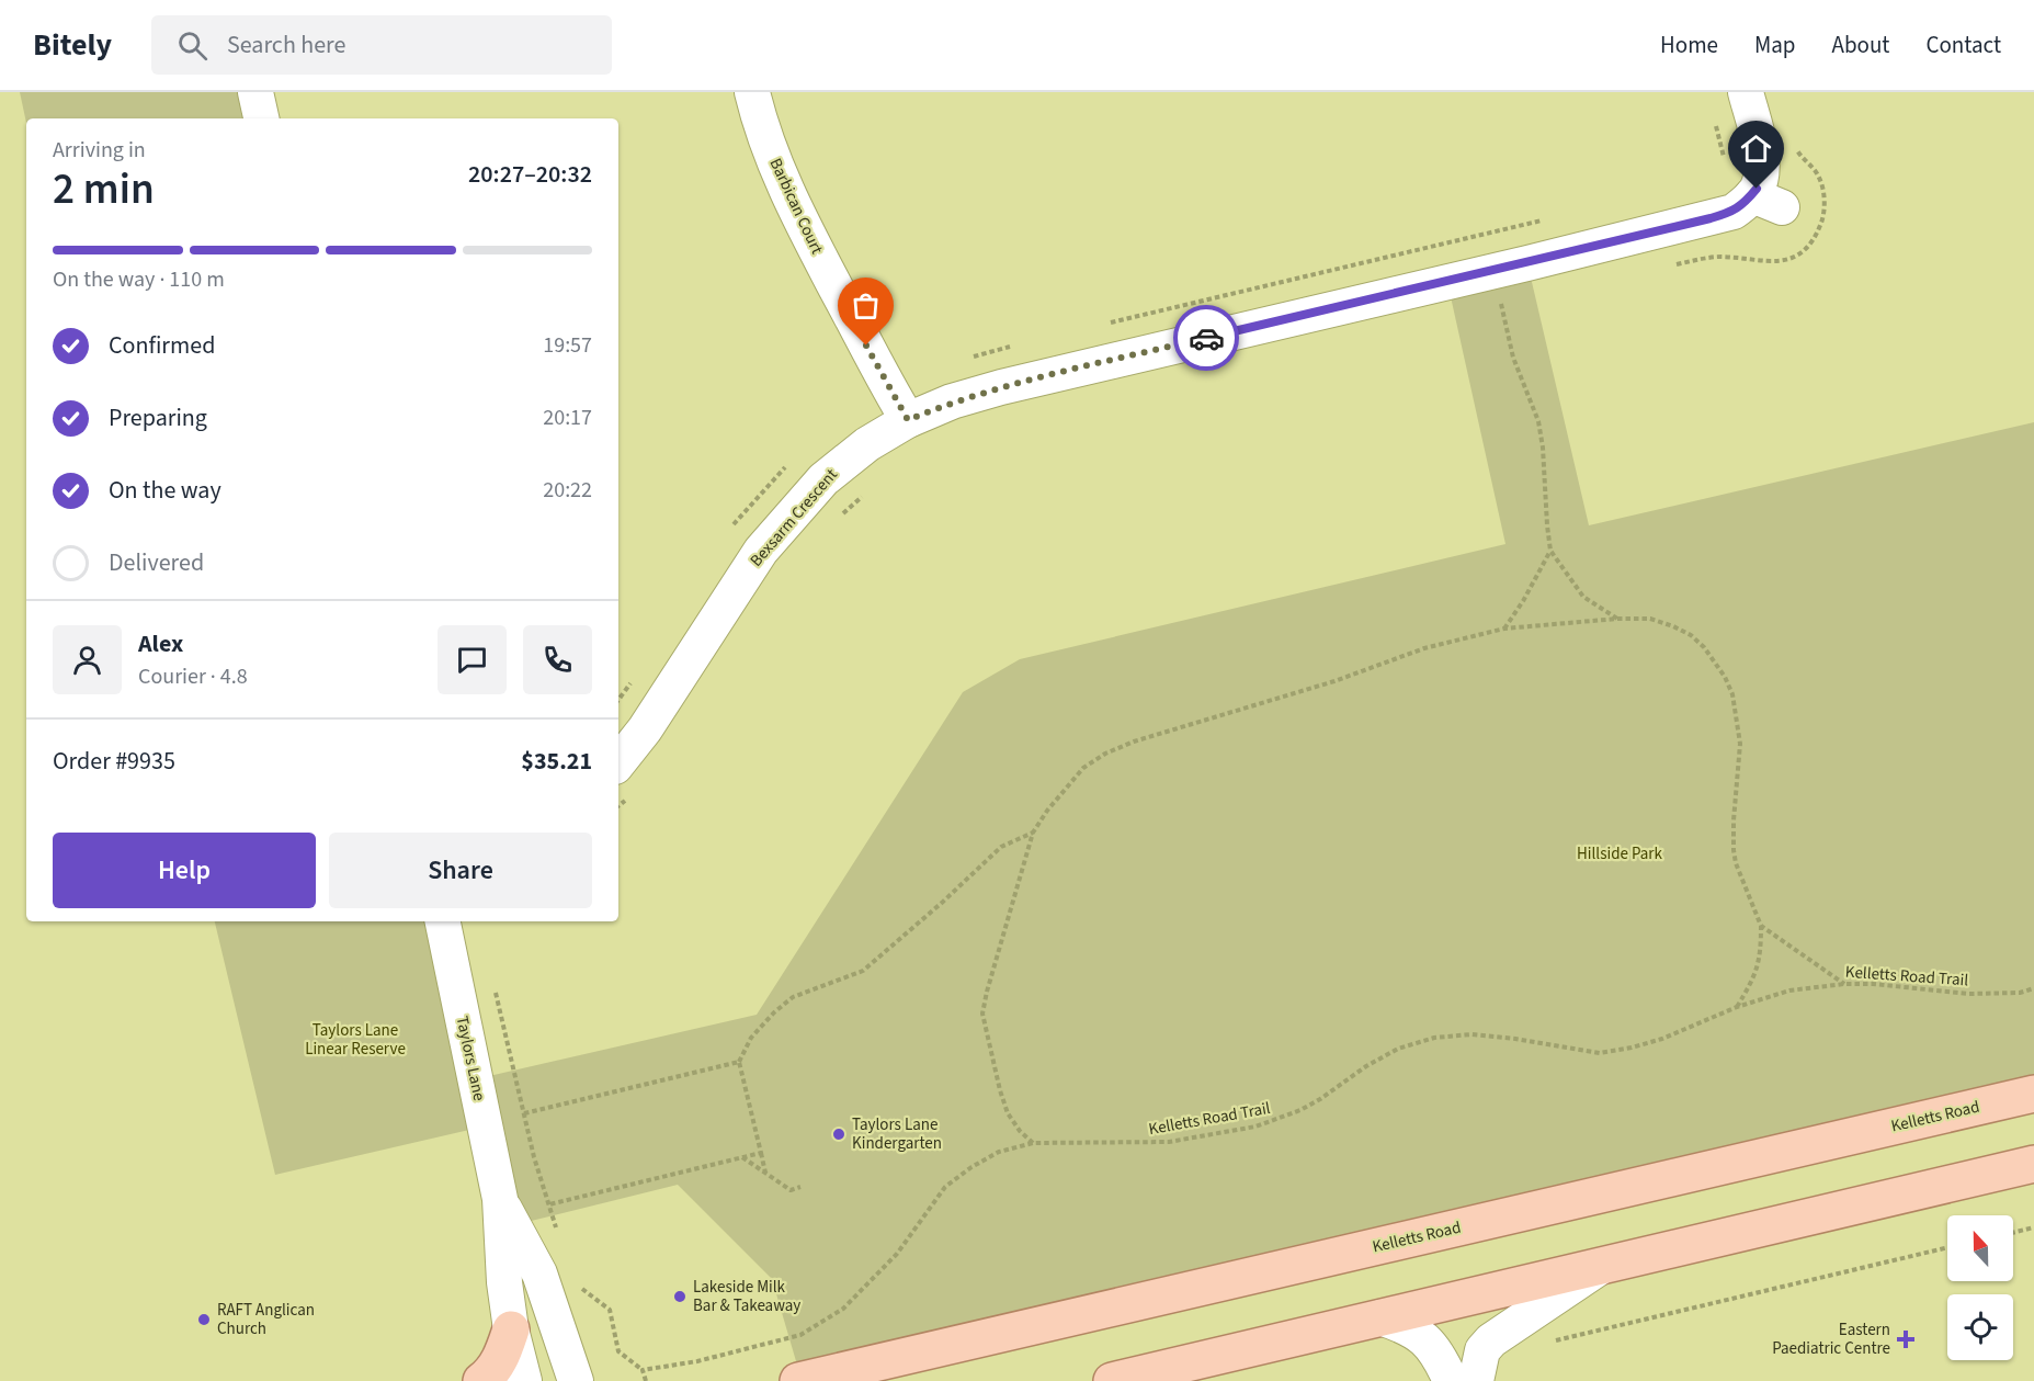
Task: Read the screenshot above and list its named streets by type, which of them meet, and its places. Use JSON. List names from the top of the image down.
{
  "streets": {
    "main road": ["Kelletts Road"],
    "street": ["Barbican Court", "Bexsarm Crescent", "Taylors Lane"],
    "path": ["Kelletts Road Trail"]
  },
  "crossings": [
    ["Barbican Court", "Bexsarm Crescent"]
  ],
  "parks": ["Hillside Park", "Taylors Lane Linear Reserve"],
  "places": {
    "other": ["Taylors Lane Kindergarten", "Lakeside Milk Bar & Takeaway", "RAFT Anglican Church"],
    "health": ["Eastern Paediatric Centre"]
  },
  "north": "top",
  "page": {
    "header": "Bitely",
    "search": "Search here",
    "nav": [
      "Home",
      "Map",
      "About",
      "Contact"
    ],
    "heading": ["2 min", "Arriving in", "20:27–20:32"],
    "panel": [
      "Alex",
      "Courier · 4.8",
      "Order #9935",
      "$35.21"
    ],
    "bar": "On the way · 110 m",
    "list": [
      ["Confirmed", "19:57"],
      ["Preparing", "20:17"],
      ["On the way", "20:22"],
      "Delivered"
    ],
    "buttons": ["Help", "Share"]
  }
}
